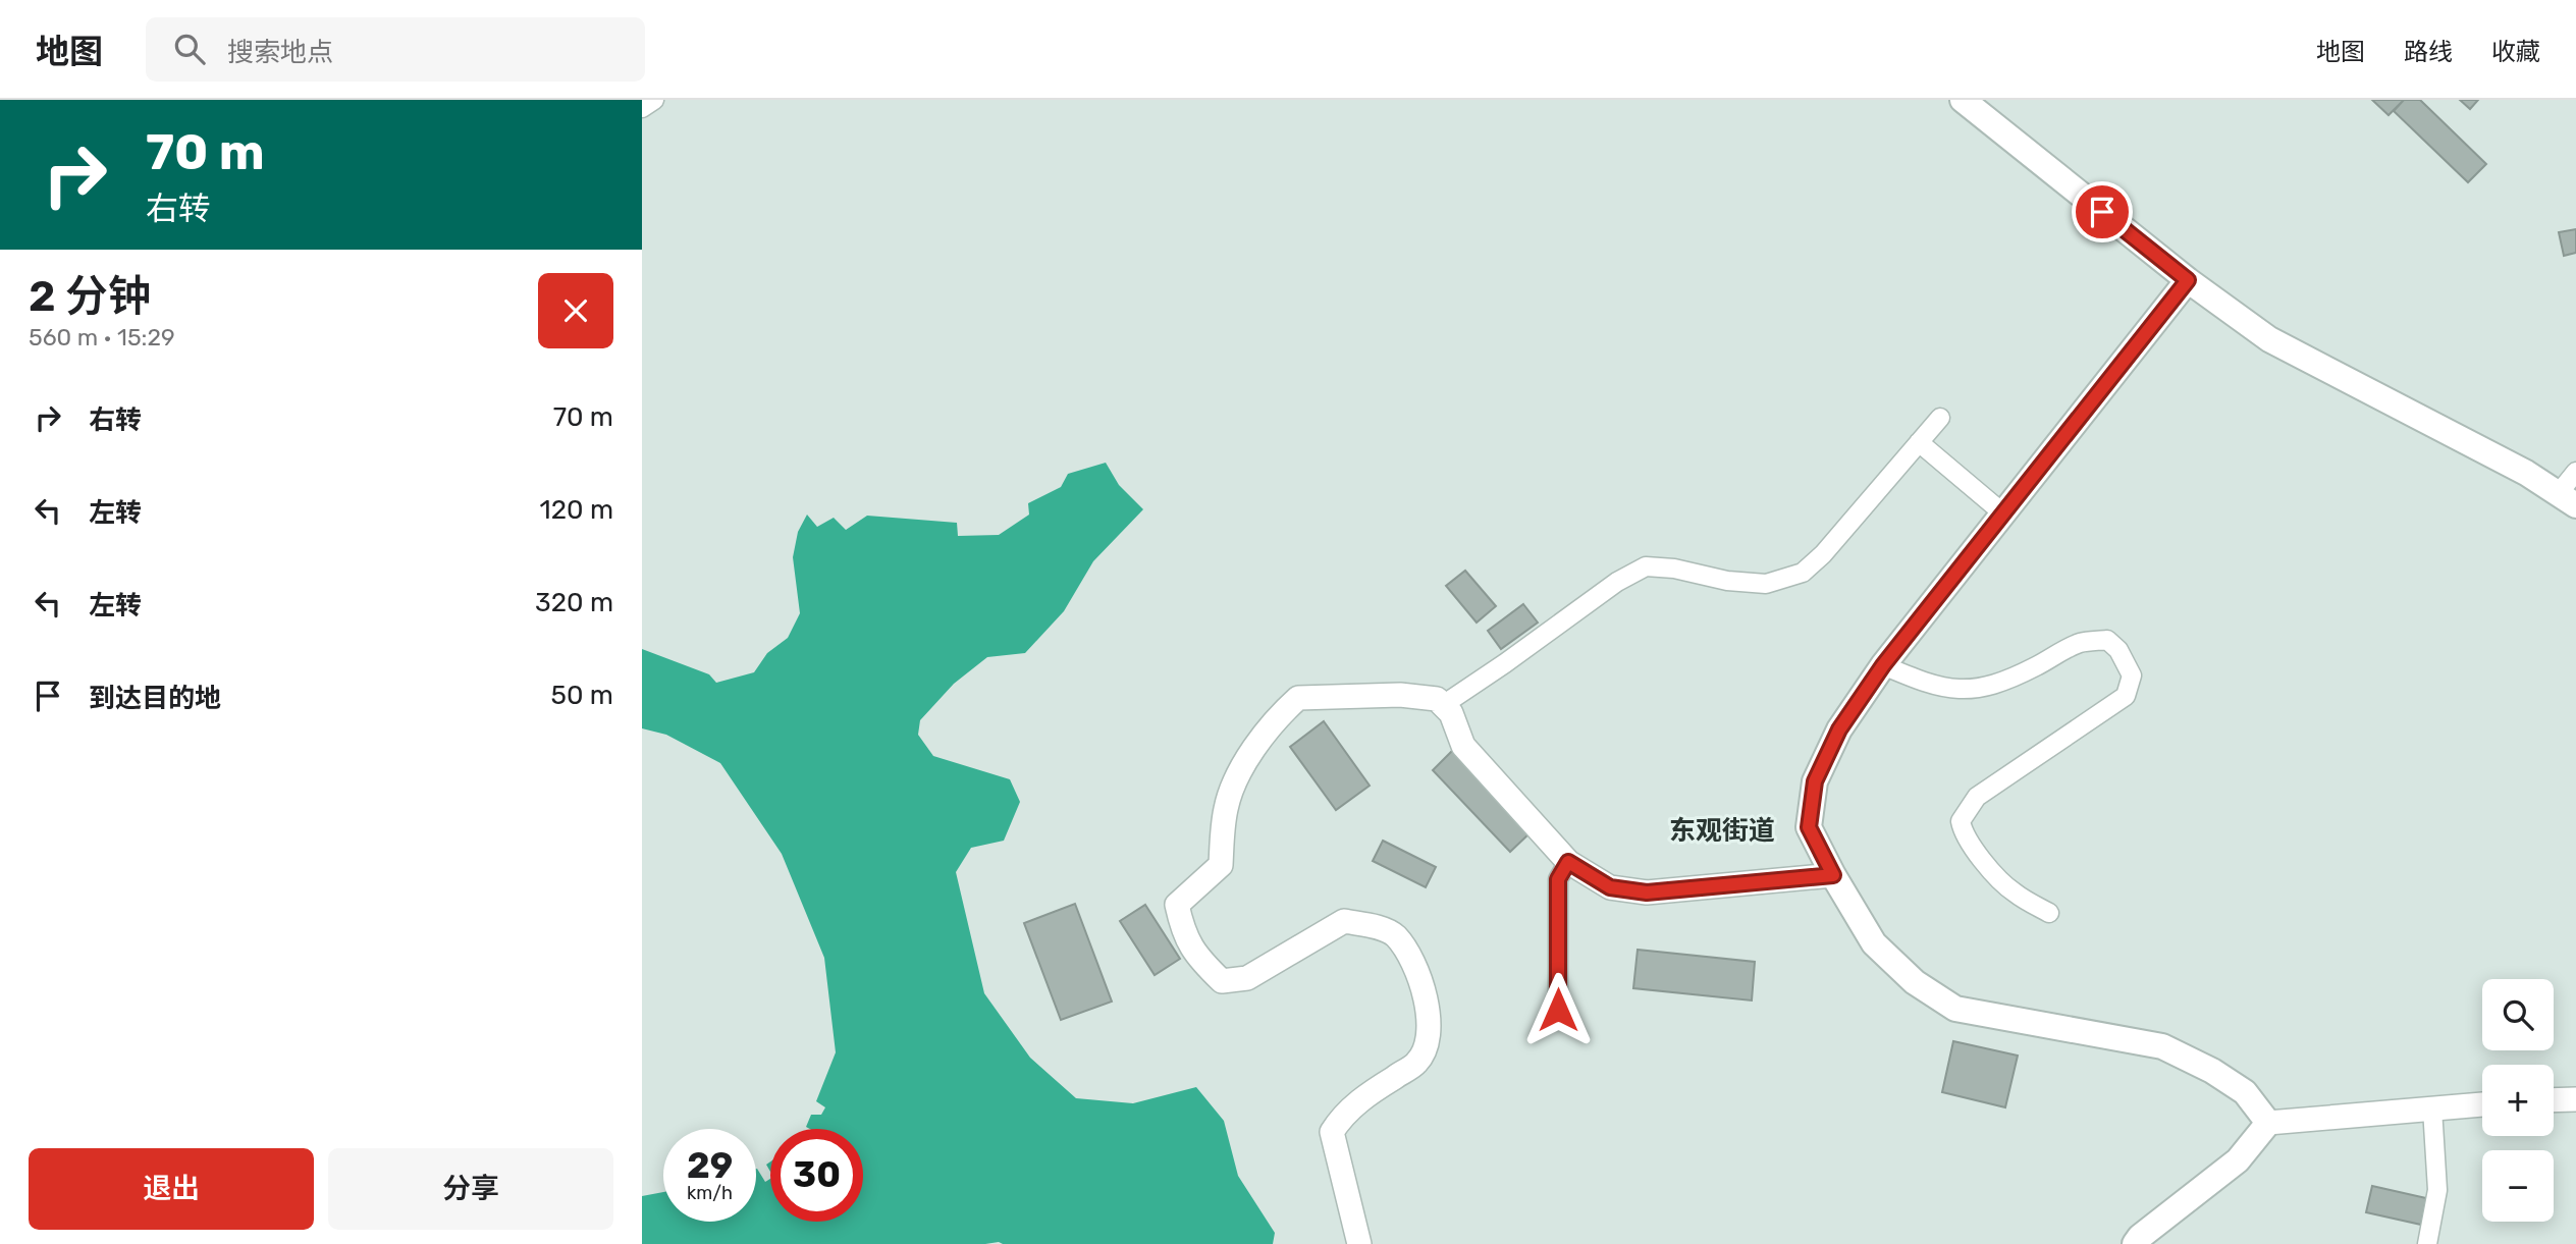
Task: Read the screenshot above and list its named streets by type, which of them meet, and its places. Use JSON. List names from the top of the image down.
{
  "districts": ["东观街道"],
  "page": {
    "header": "地图",
    "search": "搜索地点",
    "nav": ["地图", "路线", "收藏"],
    "turn": ["70 m", "右转"],
    "heading": ["2 分钟", "560 m · 15:29"],
    "list": [
      {
        "name": "右转",
        "value": "70 m"
      },
      {
        "name": "左转",
        "value": "120 m"
      },
      {
        "name": "左转",
        "value": "320 m"
      },
      {
        "name": "到达目的地",
        "value": "50 m"
      }
    ],
    "map_buttons": ["+", "−"],
    "speed": "29 km/h",
    "limit": "30",
    "buttons": ["退出", "分享"]
  }
}
